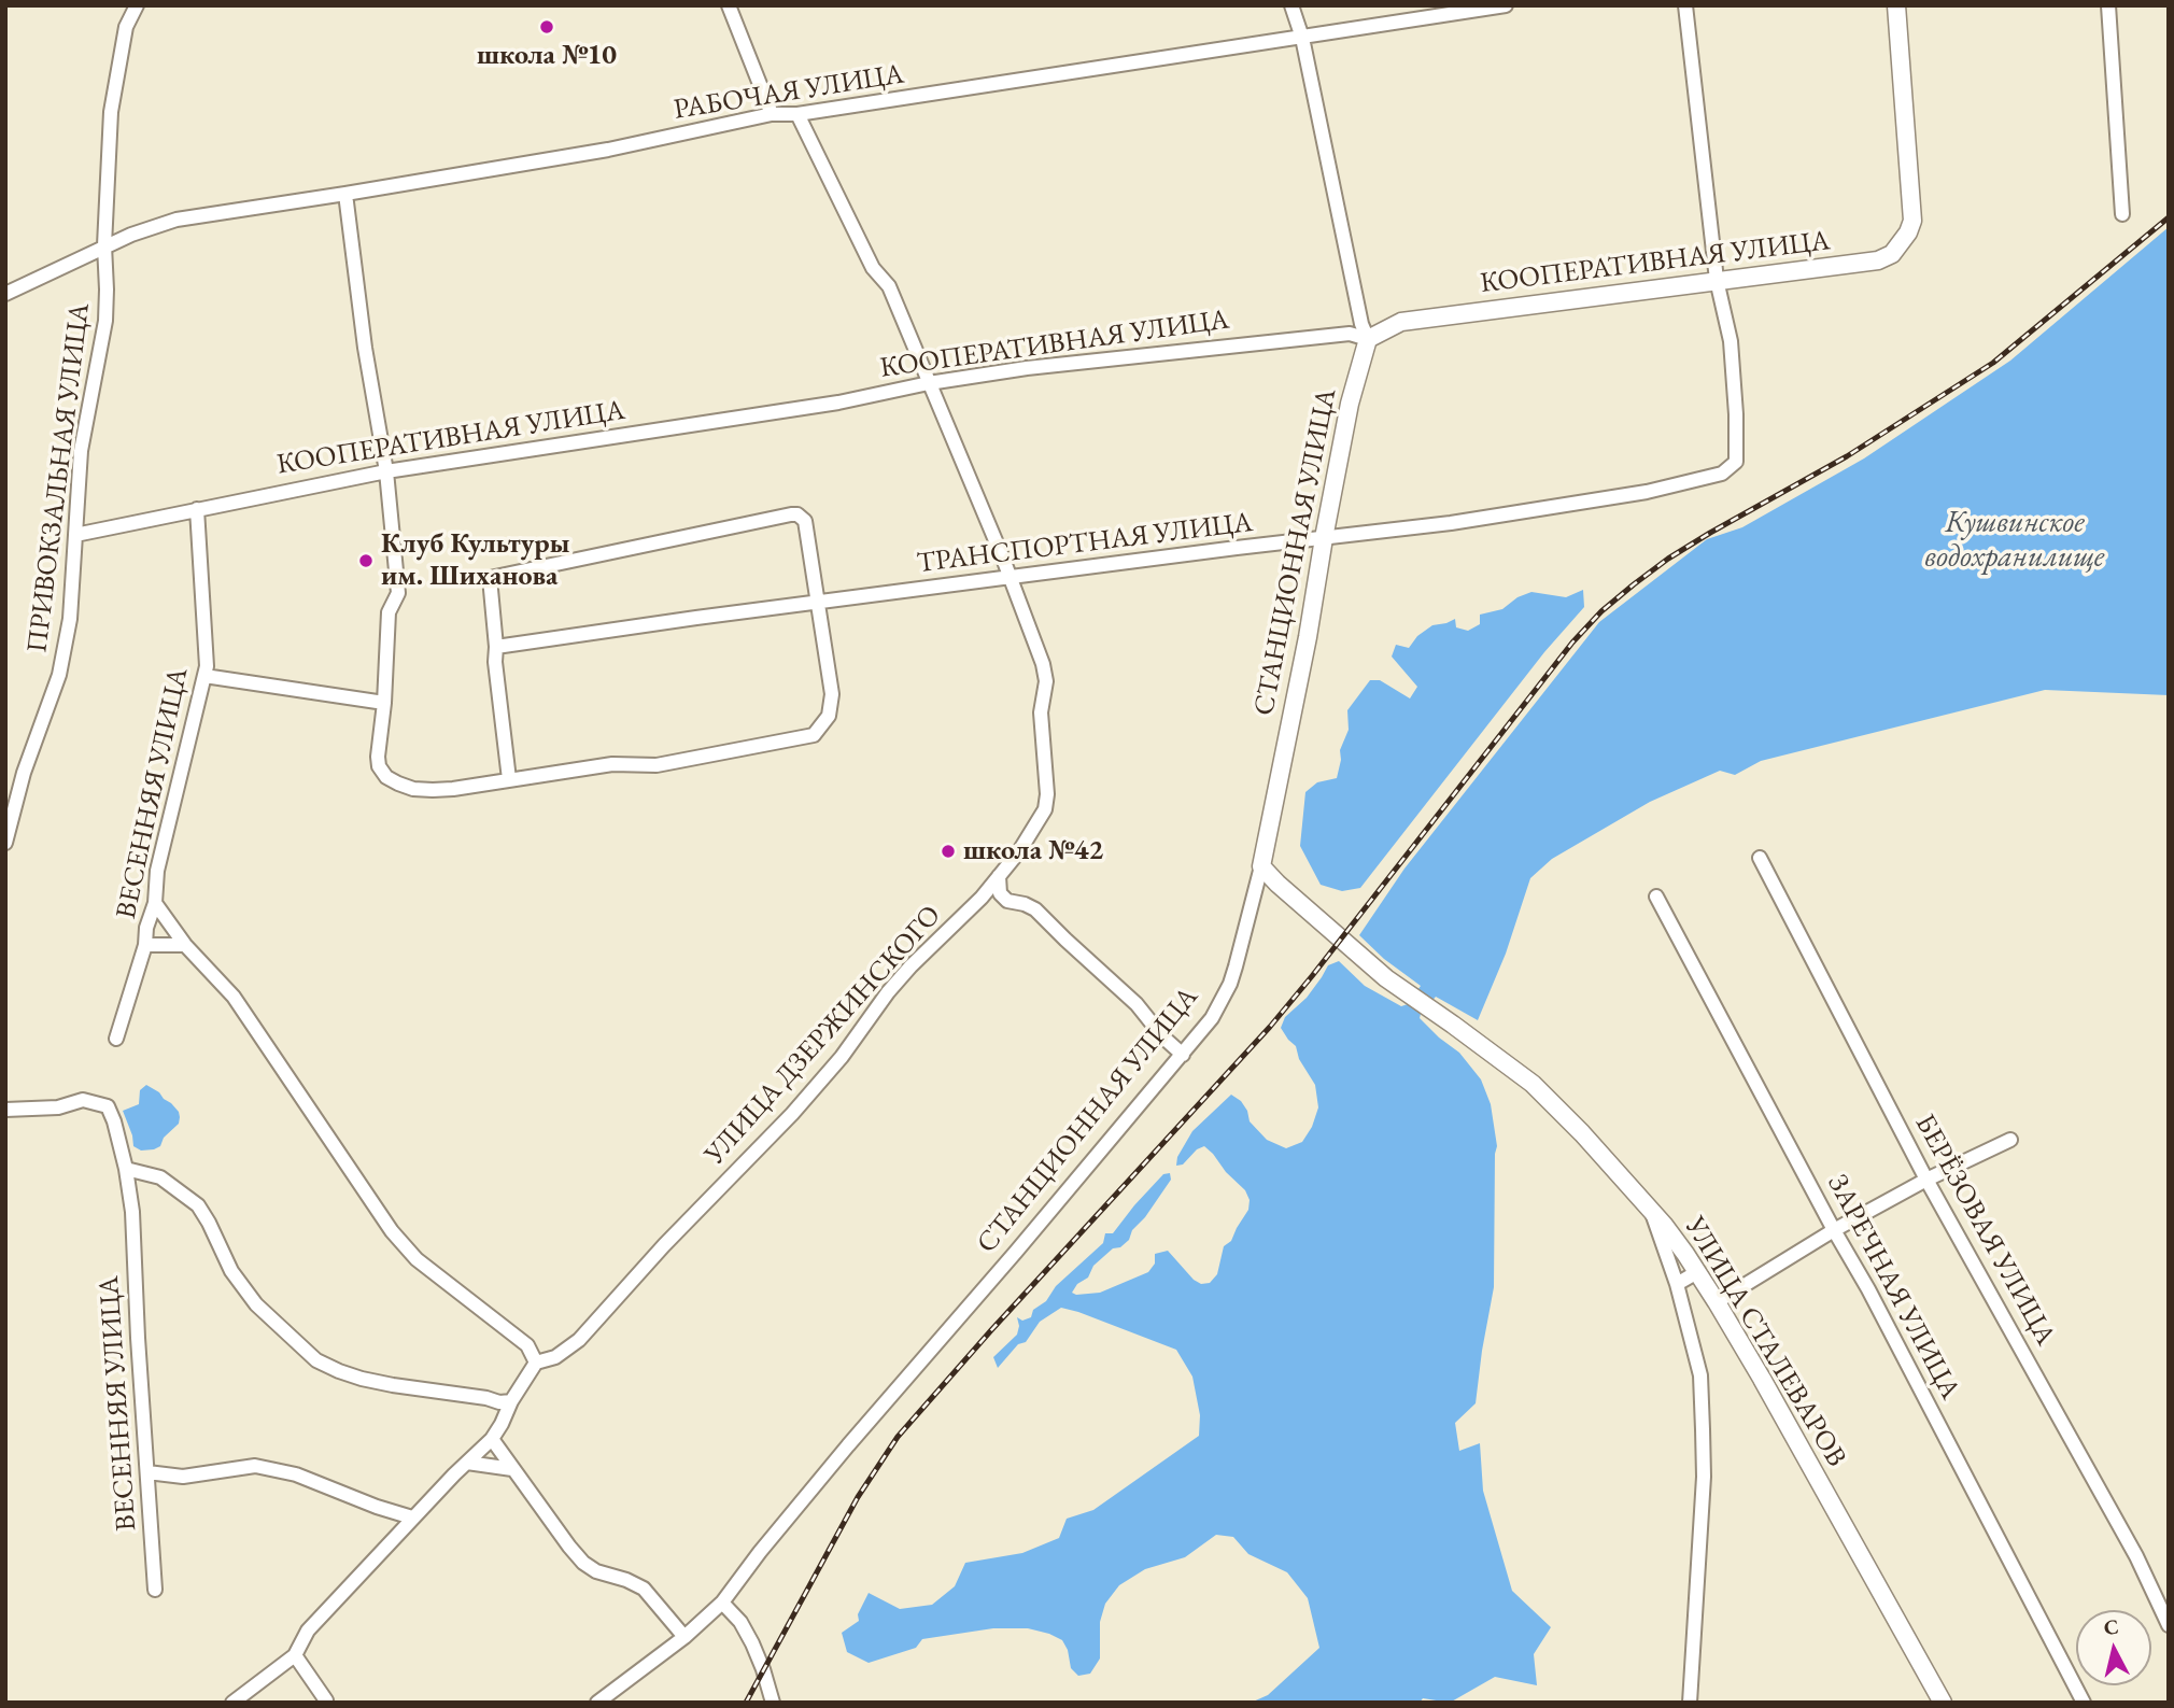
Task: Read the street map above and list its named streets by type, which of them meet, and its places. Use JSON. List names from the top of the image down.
{
  "streets": {
    "main road": ["КООПЕРАТИВНАЯ УЛИЦА", "СТАНЦИОННАЯ УЛИЦА", "УЛИЦА СТАЛЕВАРОВ"],
    "street": [
      "РАБОЧАЯ УЛИЦА",
      "ПРИВОКЗАЛЬНАЯ УЛИЦА",
      "ТРАНСПОРТНАЯ УЛИЦА",
      "ВЕСЕННЯЯ УЛИЦА",
      "УЛИЦА ДЗЕРЖИНСКОГО",
      "БЕРЁЗОВАЯ УЛИЦА",
      "ЗАРЕЧНАЯ УЛИЦА"
    ]
  },
  "crossings": [
    ["РАБОЧАЯ УЛИЦА", "ПРИВОКЗАЛЬНАЯ УЛИЦА"],
    ["КООПЕРАТИВНАЯ УЛИЦА", "ПРИВОКЗАЛЬНАЯ УЛИЦА"],
    ["КООПЕРАТИВНАЯ УЛИЦА", "ТРАНСПОРТНАЯ УЛИЦА"],
    ["КООПЕРАТИВНАЯ УЛИЦА", "СТАНЦИОННАЯ УЛИЦА"],
    ["КООПЕРАТИВНАЯ УЛИЦА", "ВЕСЕННЯЯ УЛИЦА"],
    ["ТРАНСПОРТНАЯ УЛИЦА", "СТАНЦИОННАЯ УЛИЦА"],
    ["ТРАНСПОРТНАЯ УЛИЦА", "УЛИЦА ДЗЕРЖИНСКОГО"],
    ["СТАНЦИОННАЯ УЛИЦА", "УЛИЦА СТАЛЕВАРОВ"]
  ],
  "water": ["Кушвинское водохранилище"],
  "places": ["школа №10", "Клуб Культуры им. Шиханова", "школа №42"],
  "north": "top"
}
